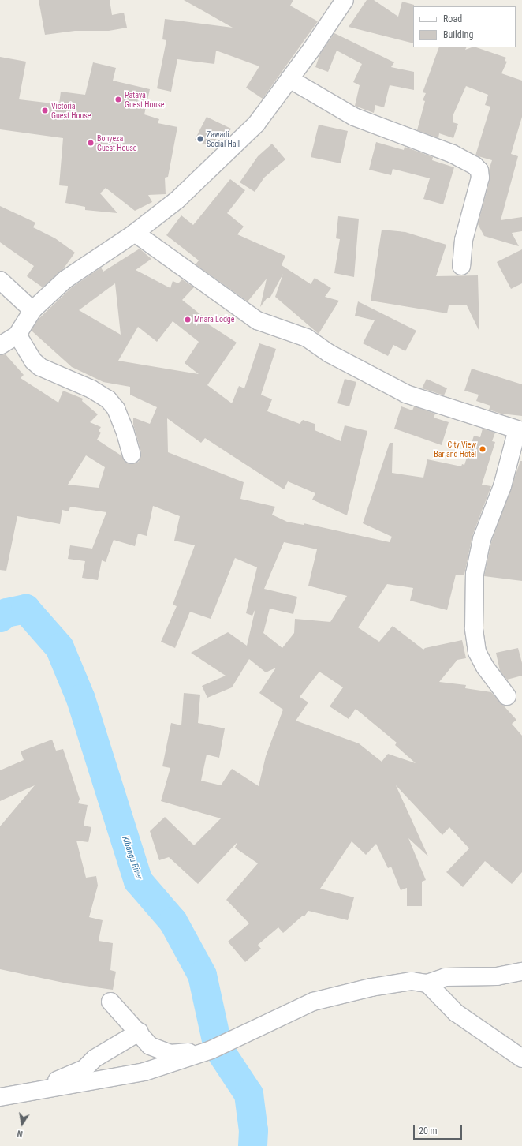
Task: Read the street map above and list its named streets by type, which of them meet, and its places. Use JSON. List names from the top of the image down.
{
  "water": ["Kibangu River"],
  "places": [
    "Pataya Guest House",
    "Victoria Guest House",
    "Zawadi Social Hall",
    "Bonyeza Guest House",
    "Mnara Lodge",
    "City View Bar and Hotel"
  ],
  "legend": ["Road", "Building"],
  "scale_bar": "20 m",
  "north": "bottom"
}
